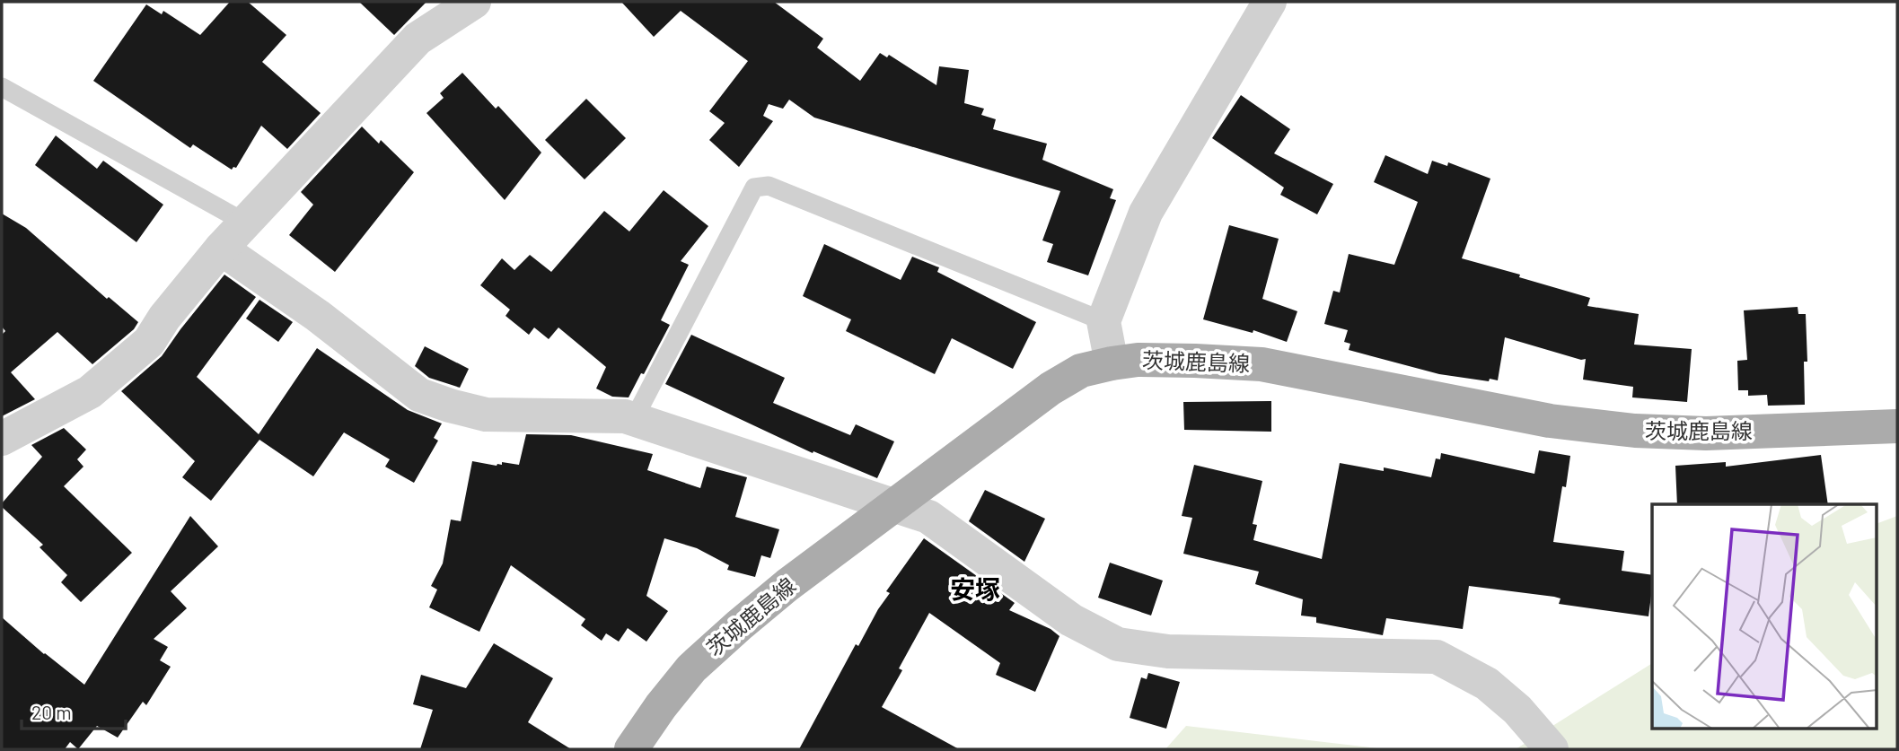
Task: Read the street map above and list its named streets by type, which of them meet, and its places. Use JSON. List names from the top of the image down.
{
  "streets": {
    "main road": ["茨城鹿島線"]
  },
  "districts": ["安塚"],
  "scale_bar": "20 m"
}
